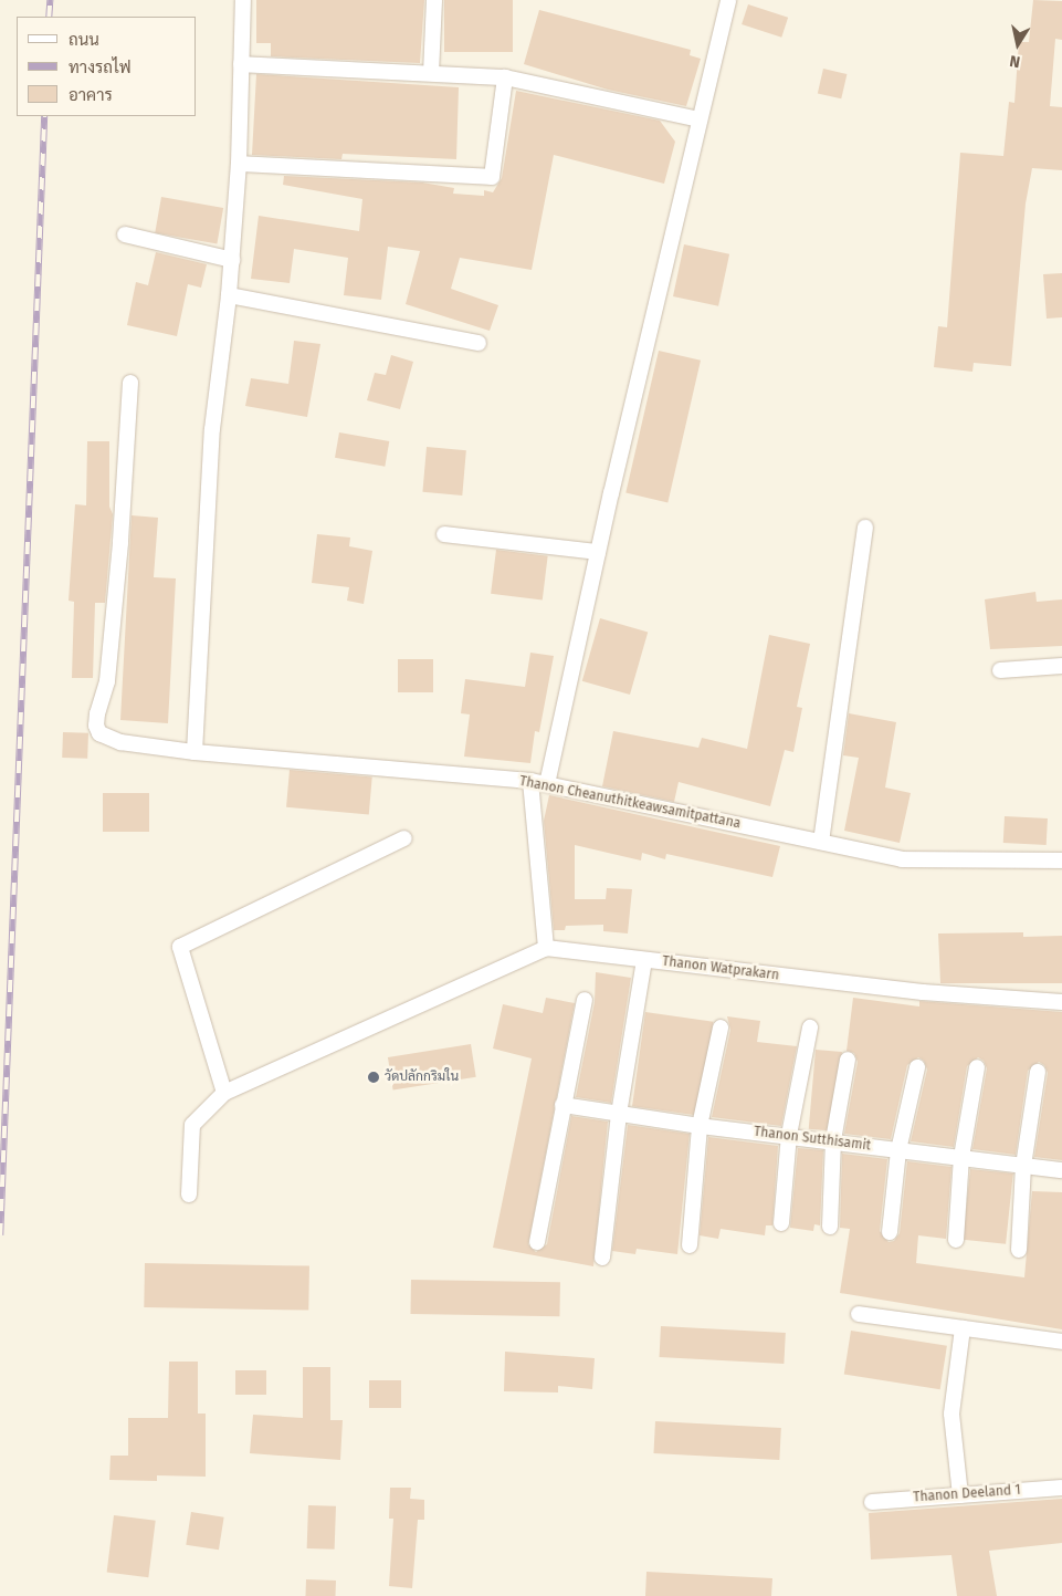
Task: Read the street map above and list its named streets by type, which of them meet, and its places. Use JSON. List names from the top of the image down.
{
  "streets": {
    "street": [
      "Thanon Cheanuthitkeawsamitpattana",
      "Thanon Watprakarn",
      "Thanon Sutthisamit",
      "Thanon Deeland 1"
    ]
  },
  "places": ["วัดปลักกริมใน"],
  "legend": ["ถนน", "ทางรถไฟ", "อาคาร"],
  "north": "bottom"
}
